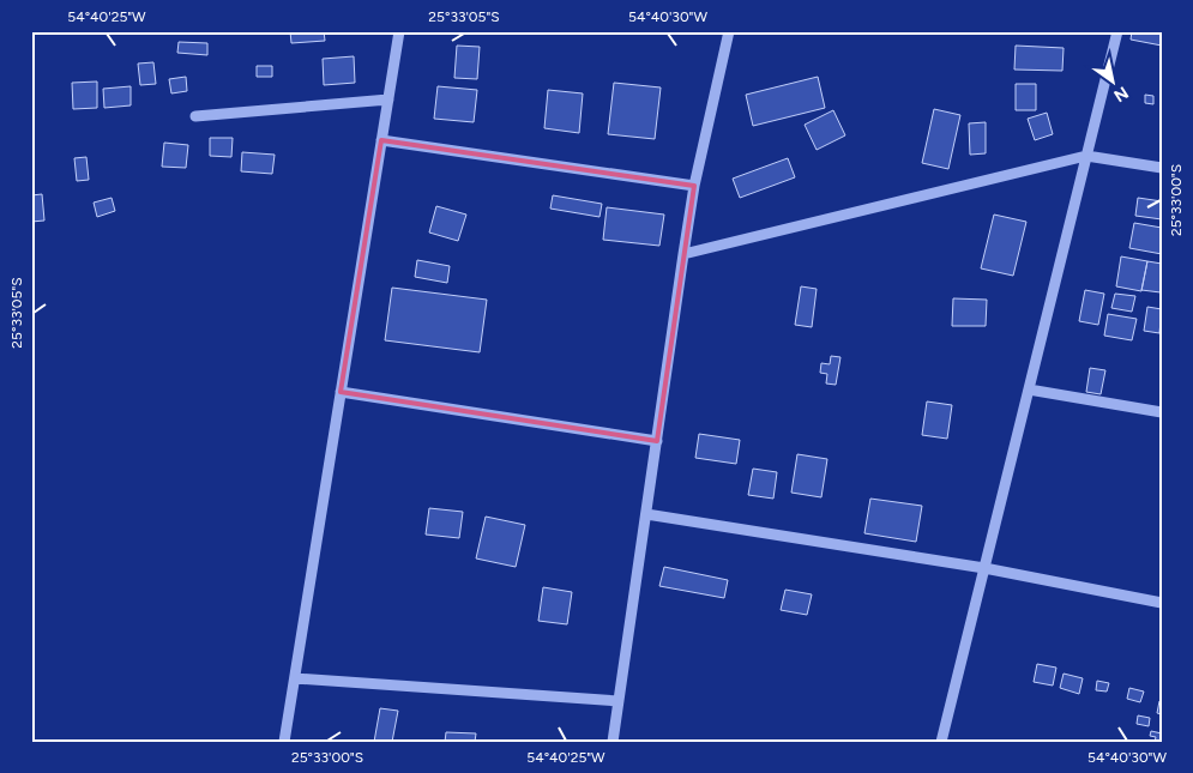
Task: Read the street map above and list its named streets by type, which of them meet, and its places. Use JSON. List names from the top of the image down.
{
  "north": "bottom right",
  "coordinates": [
    "54°40'25\"W",
    "25°33'05\"S",
    "54°40'30\"W",
    "25°33'00\"S"
  ]
}
